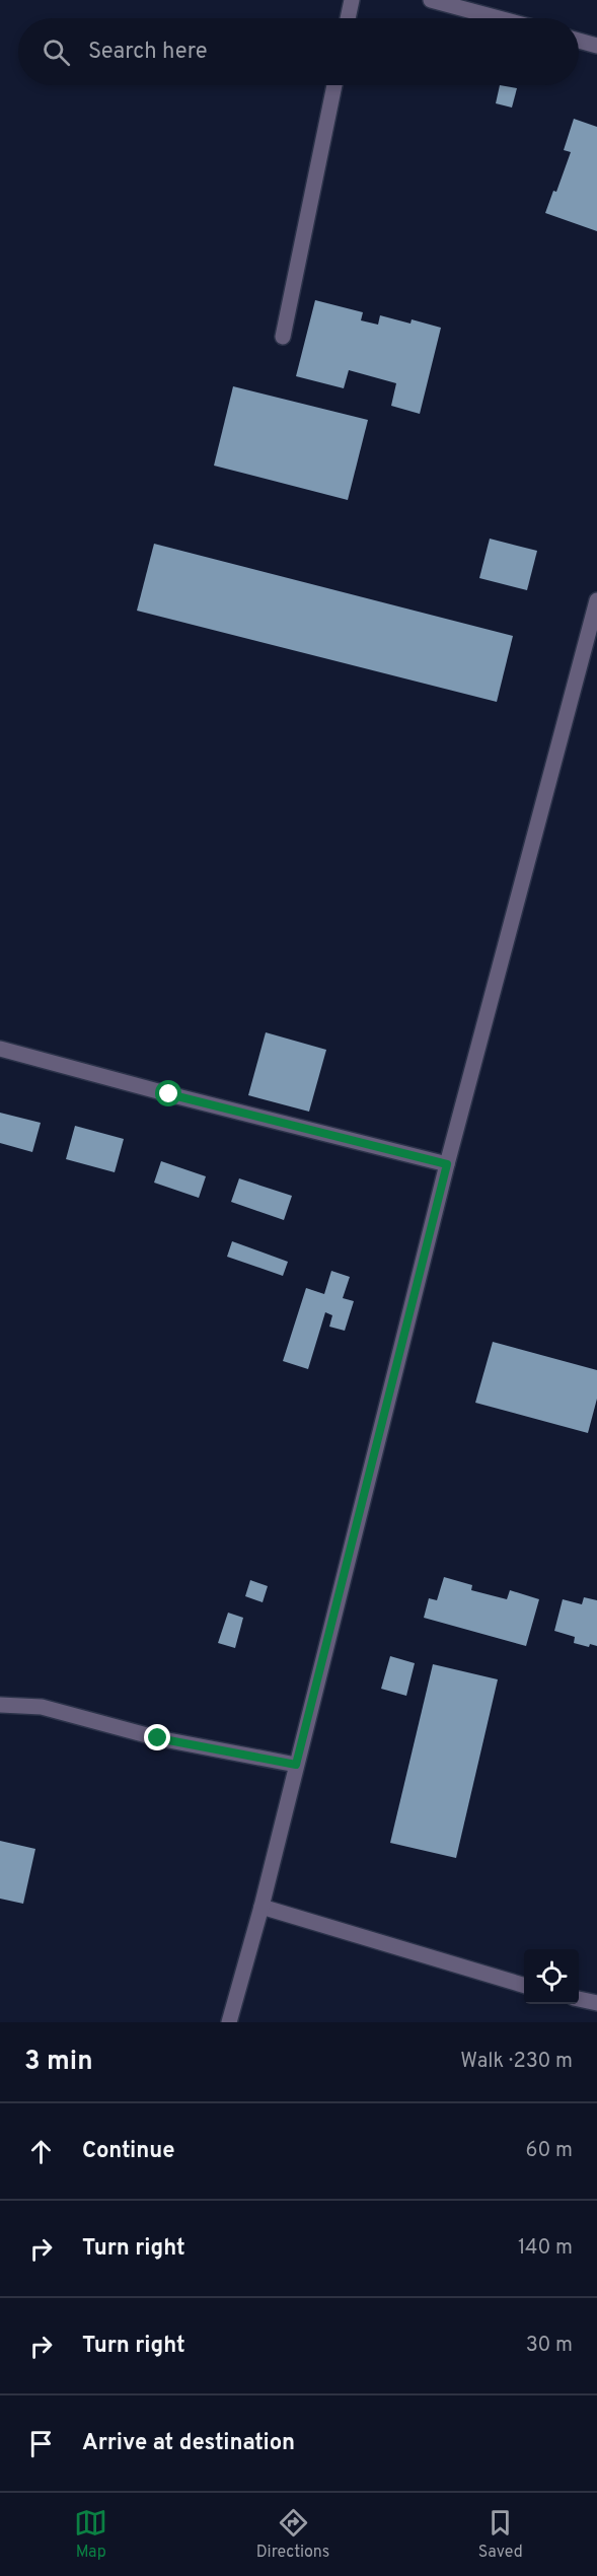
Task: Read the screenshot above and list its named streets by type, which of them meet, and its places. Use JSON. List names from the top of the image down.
{
  "page": {
    "search": "Search here",
    "heading": ["3 min", "Walk · 230 m"],
    "list": [
      ["Continue", "60 m"],
      ["Turn right", "140 m"],
      ["Turn right", "30 m"],
      "Arrive at destination"
    ],
    "nav": ["Map", "Directions", "Saved"]
  }
}
